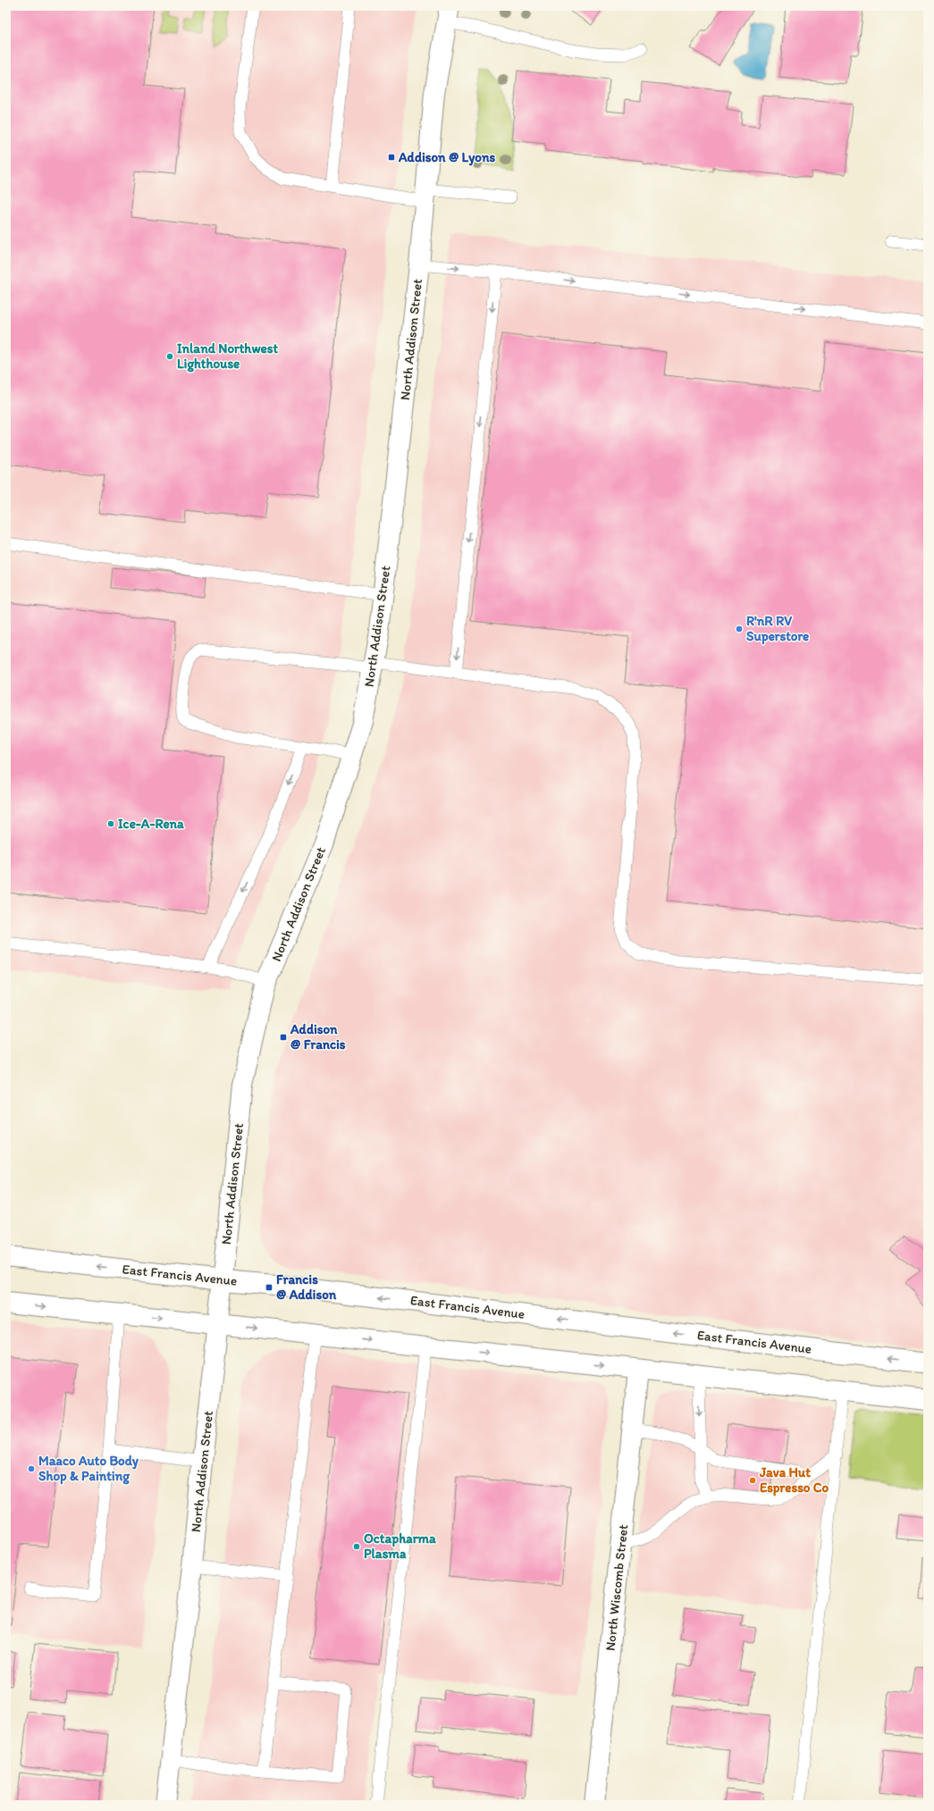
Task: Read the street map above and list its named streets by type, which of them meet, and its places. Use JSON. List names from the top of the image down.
{
  "streets": {
    "street": ["North Addison Street", "East Francis Avenue", "North Wiscomb Street"]
  },
  "crossings": [
    ["North Addison Street", "East Francis Avenue"]
  ],
  "places": {
    "transit": ["Addison @ Lyons", "Addison @ Francis", "Francis @ Addison"],
    "other": [
      "Inland Northwest Lighthouse",
      "R'nR RV Superstore",
      "Ice-A-Rena",
      "Maaco Auto Body Shop & Painting",
      "Java Hut Espresso Co",
      "Octapharma Plasma"
    ]
  }
}
